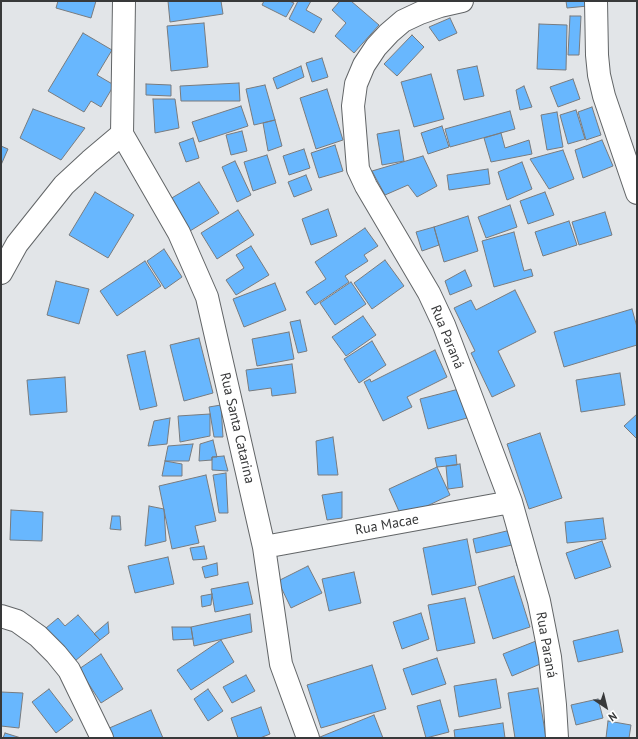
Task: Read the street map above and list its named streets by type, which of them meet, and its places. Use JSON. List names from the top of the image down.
{
  "streets": {
    "street": ["Rua Paraná", "Rua Santa Catarina", "Rua Macae"]
  },
  "crossings": [
    ["Rua Paraná", "Rua Macae"],
    ["Rua Santa Catarina", "Rua Macae"]
  ],
  "north": "bottom right"
}
